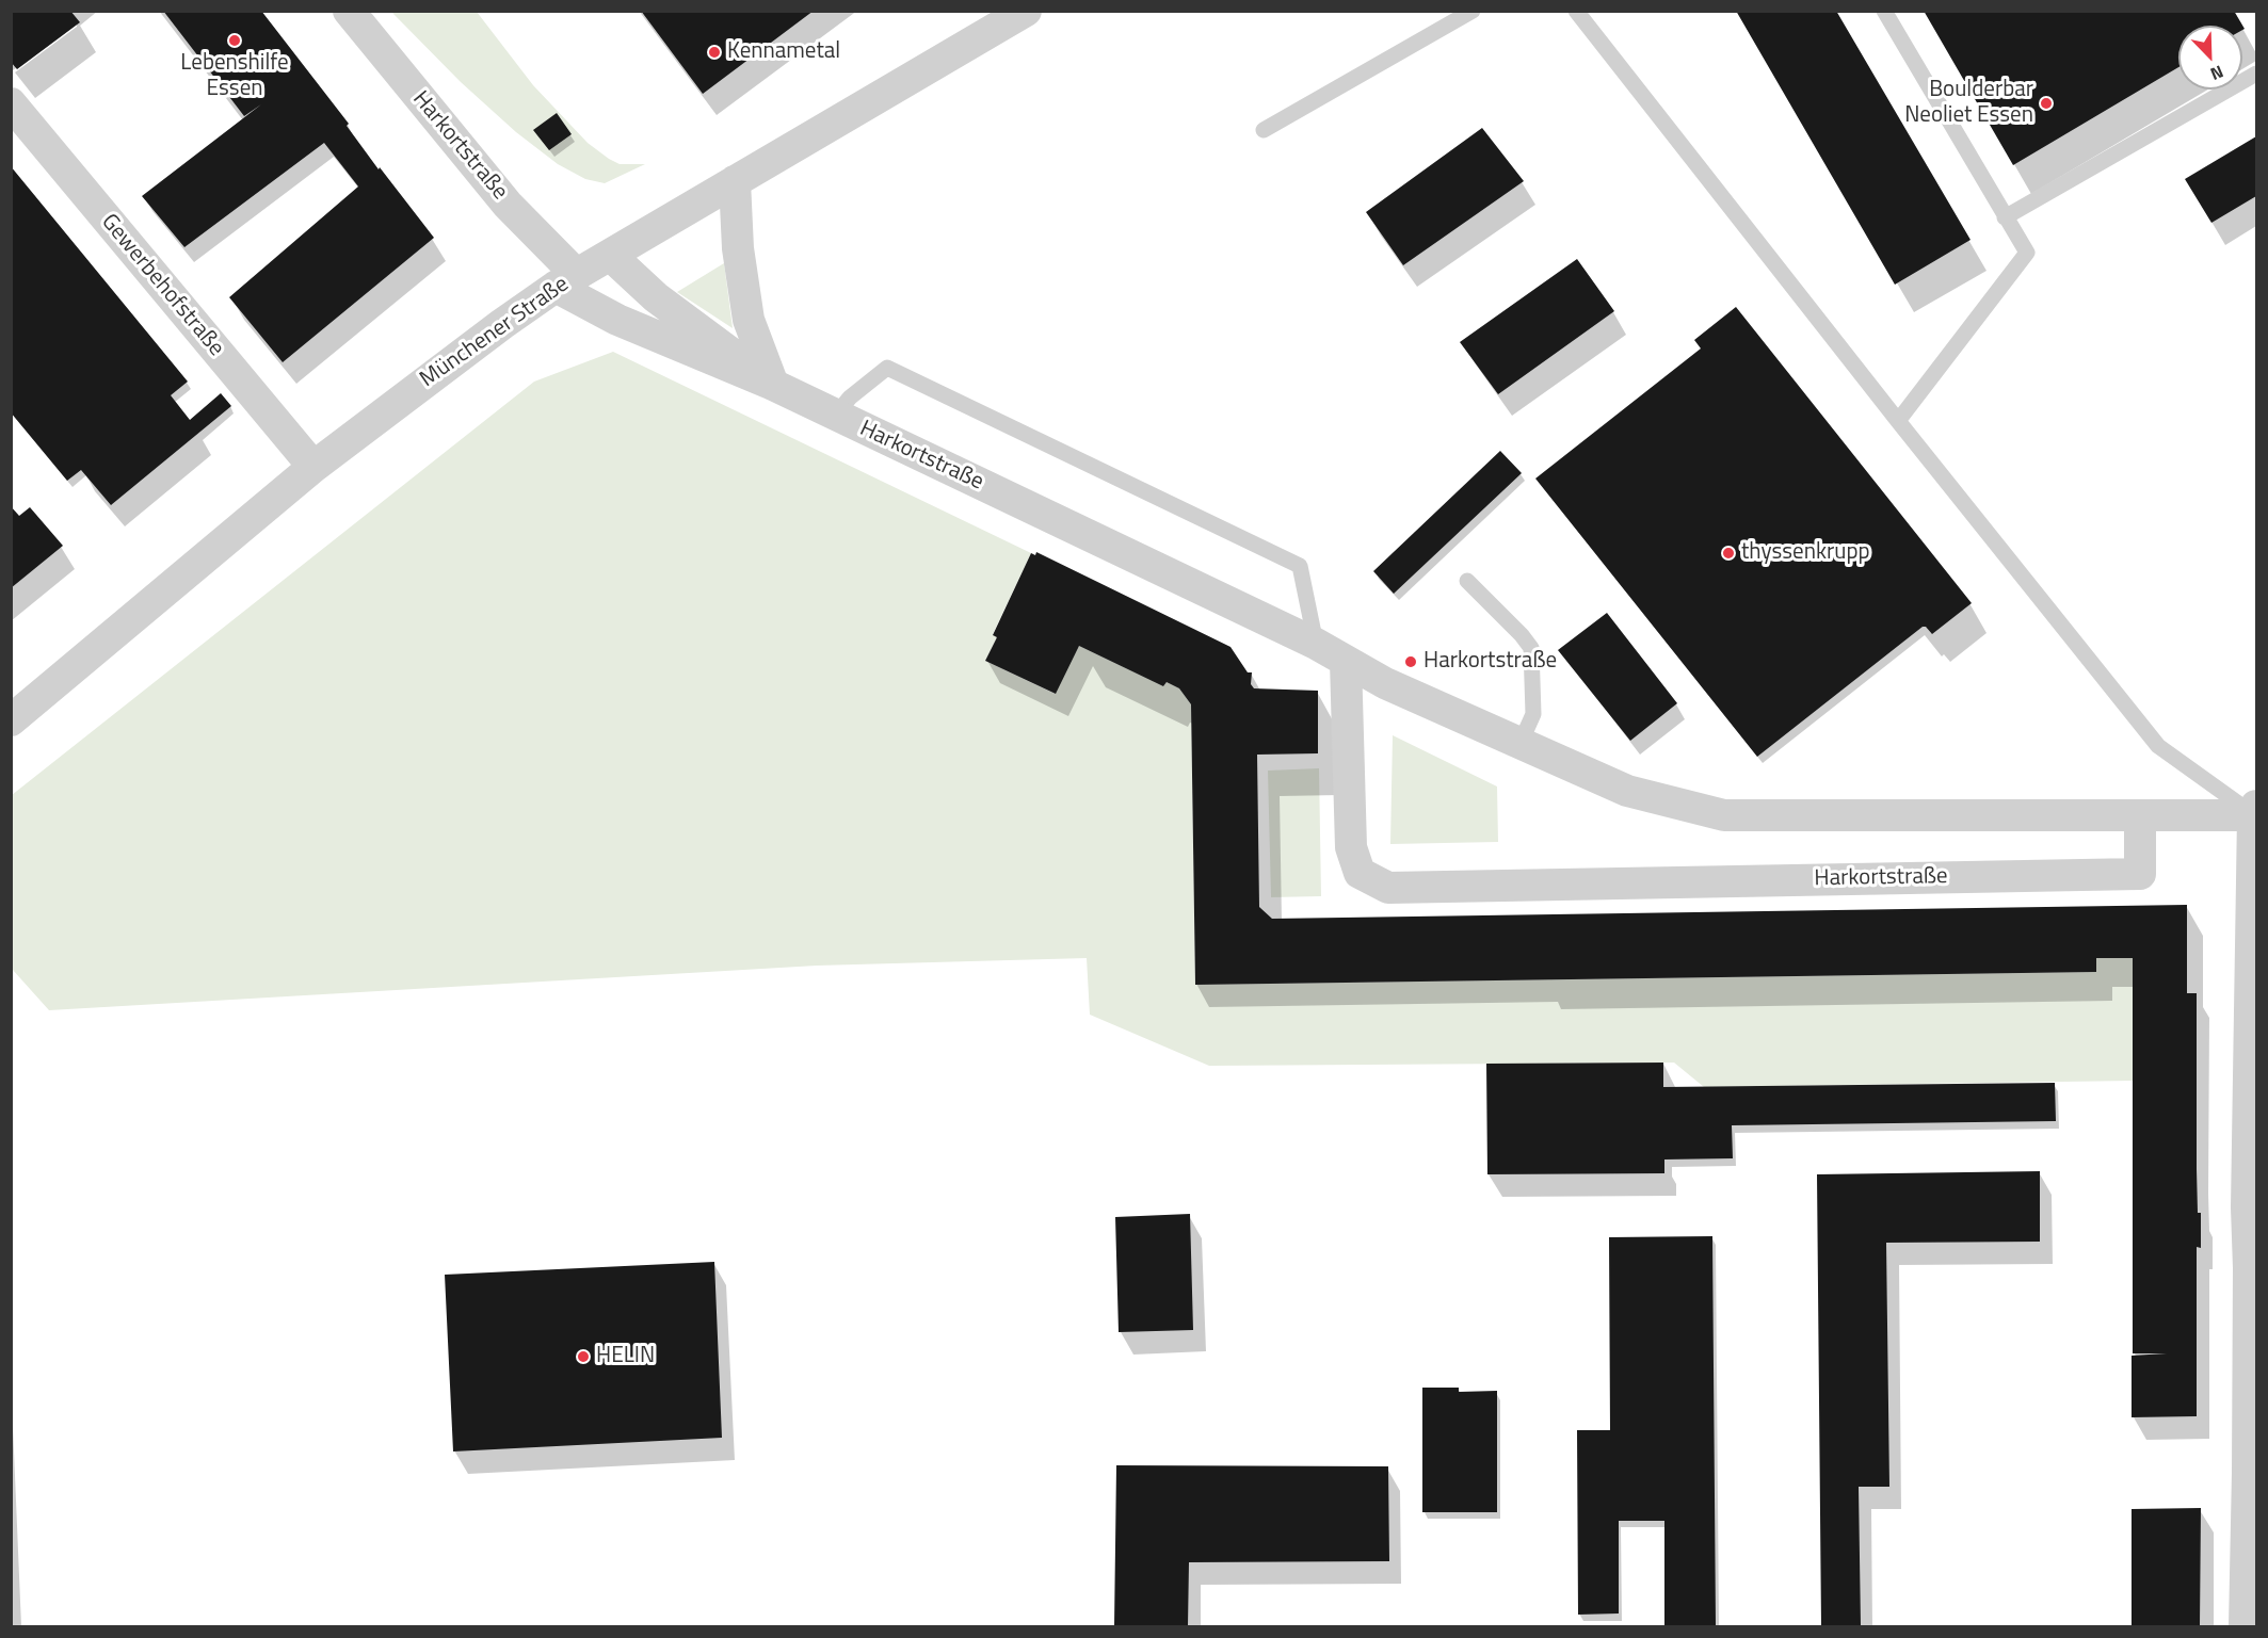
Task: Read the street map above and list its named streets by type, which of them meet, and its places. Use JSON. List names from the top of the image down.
{
  "streets": {
    "street": ["Harkortstraße", "Gewerbehofstraße", "Münchener Straße"]
  },
  "crossings": [
    ["Harkortstraße", "Münchener Straße"],
    ["Gewerbehofstraße", "Münchener Straße"]
  ],
  "places": [
    "Lebenshilfe Essen",
    "Kennametal",
    "Boulderbar Neoliet Essen",
    "thyssenkrupp",
    "Harkortstraße",
    "HELIN"
  ],
  "north": "bottom right"
}
